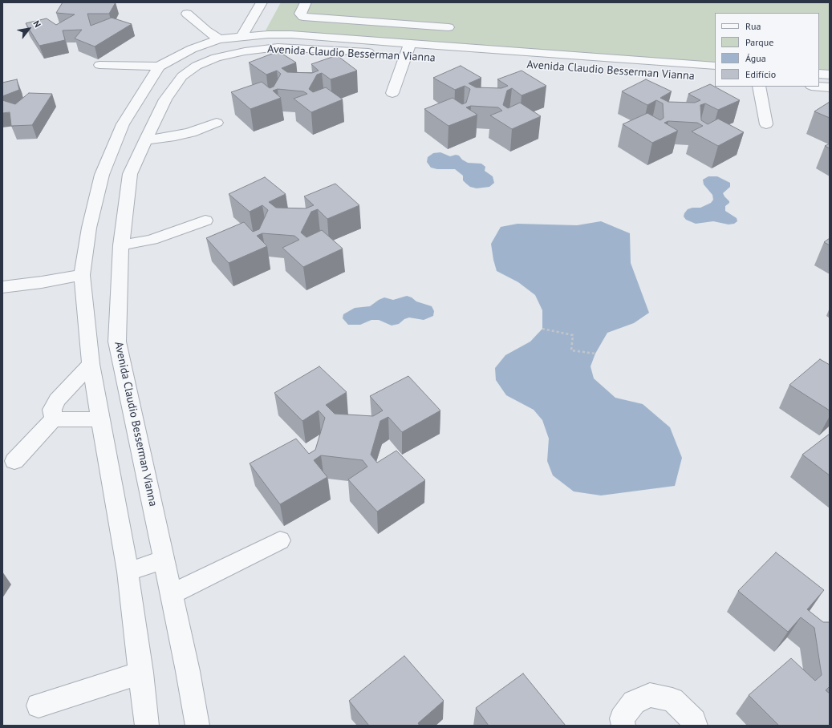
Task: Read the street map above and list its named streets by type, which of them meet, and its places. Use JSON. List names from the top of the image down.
{
  "streets": {
    "street": ["Avenida Claudio Besserman Vianna"]
  },
  "legend": [
    "Rua",
    "Parque",
    "Água",
    "Edifício"
  ],
  "north": "top right"
}
